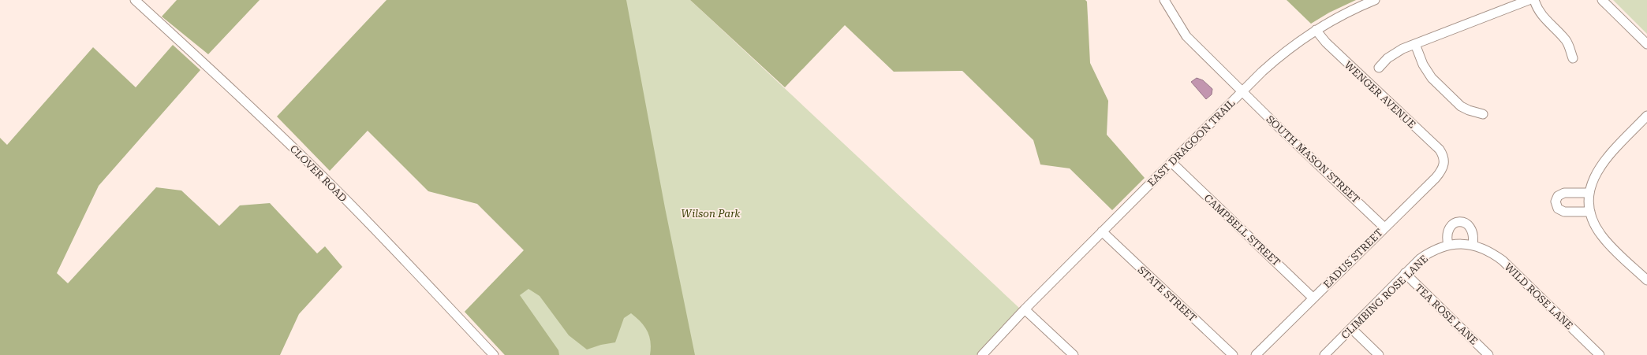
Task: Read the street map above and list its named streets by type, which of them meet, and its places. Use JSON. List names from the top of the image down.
{
  "streets": {
    "street": [
      "WENGER AVENUE",
      "EAST DRAGOON TRAIL",
      "SOUTH MASON STREET",
      "CLOVER ROAD",
      "CAMPBELL STREET",
      "EADUS STREET",
      "STATE STREET",
      "WILD ROSE LANE",
      "CLIMBING ROSE LANE",
      "TEA ROSE LANE"
    ]
  },
  "crossings": [
    ["WENGER AVENUE", "EAST DRAGOON TRAIL"],
    ["WENGER AVENUE", "EADUS STREET"],
    ["EAST DRAGOON TRAIL", "SOUTH MASON STREET"],
    ["EAST DRAGOON TRAIL", "CAMPBELL STREET"],
    ["EAST DRAGOON TRAIL", "STATE STREET"],
    ["SOUTH MASON STREET", "EADUS STREET"],
    ["CAMPBELL STREET", "EADUS STREET"],
    ["WILD ROSE LANE", "CLIMBING ROSE LANE"],
    ["CLIMBING ROSE LANE", "TEA ROSE LANE"]
  ],
  "parks": ["Wilson Park"]
}
